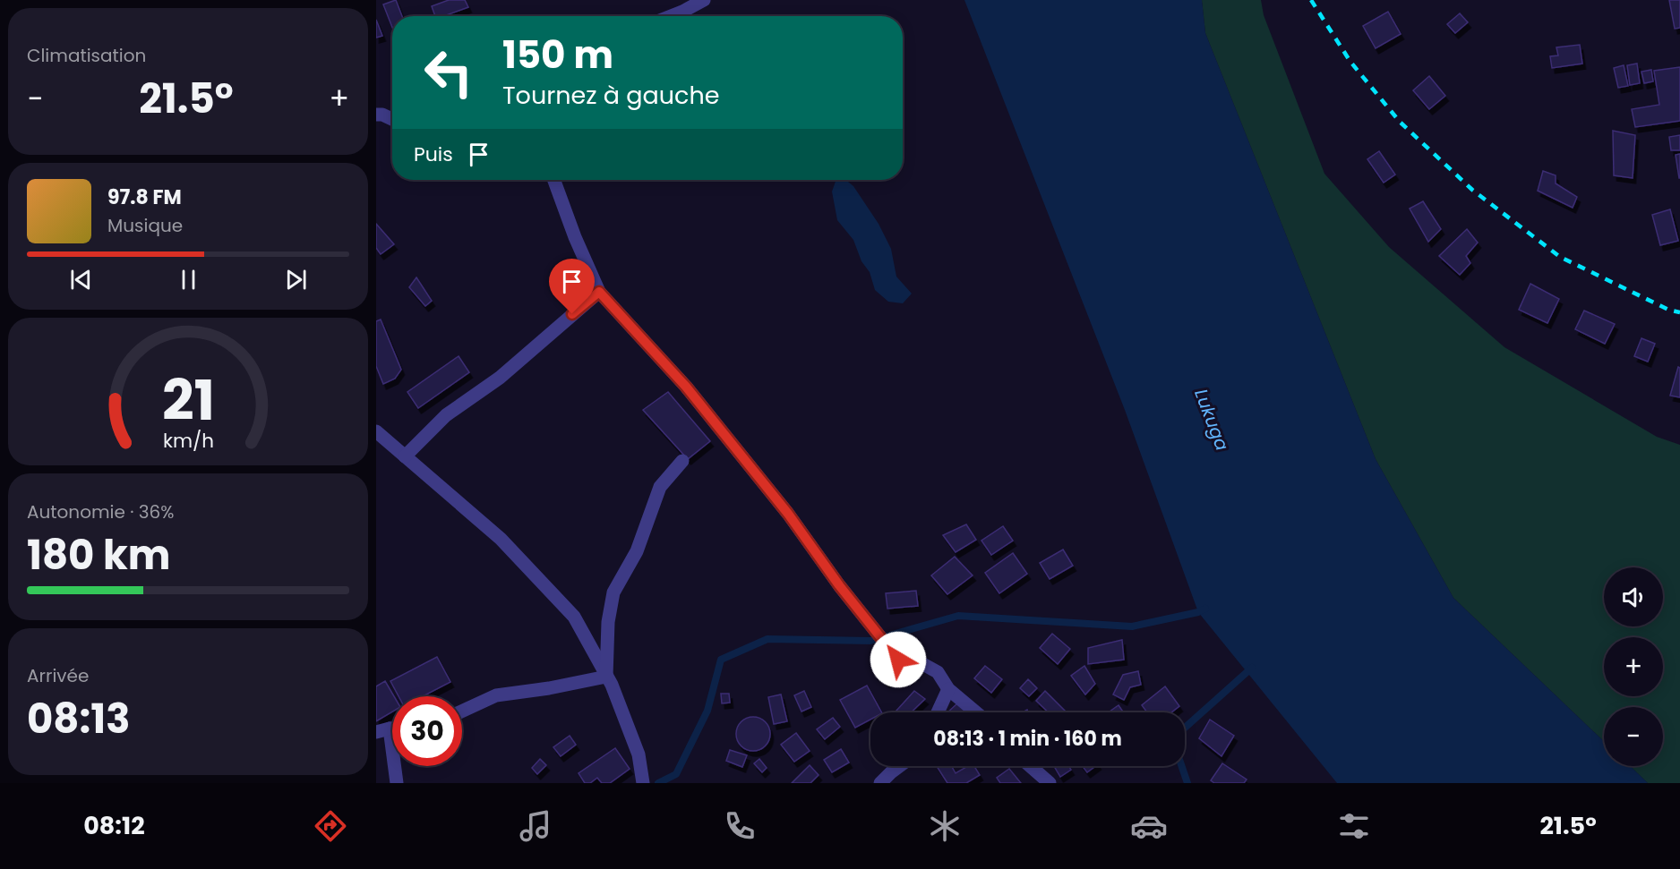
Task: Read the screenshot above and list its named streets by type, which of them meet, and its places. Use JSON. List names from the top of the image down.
{
  "water": ["Lukuga"],
  "page": {
    "tile": [
      "Climatisation",
      ["Autonomie · 36%", "180 km"],
      ["Arrivée", "08:13"]
    ],
    "turn": ["150 m", "Tournez à gauche"],
    "heat": ["−", "21.5°", "+"],
    "then": "Puis",
    "song": ["97.8 FM", "Musique"],
    "map_buttons": ["+", "−"],
    "limit": "30",
    "trip": "08:13 · 1 min · 160 m",
    "tabs": ["08:12", "21.5°"],
    "gauge": ["21", "km/h"]
  }
}
